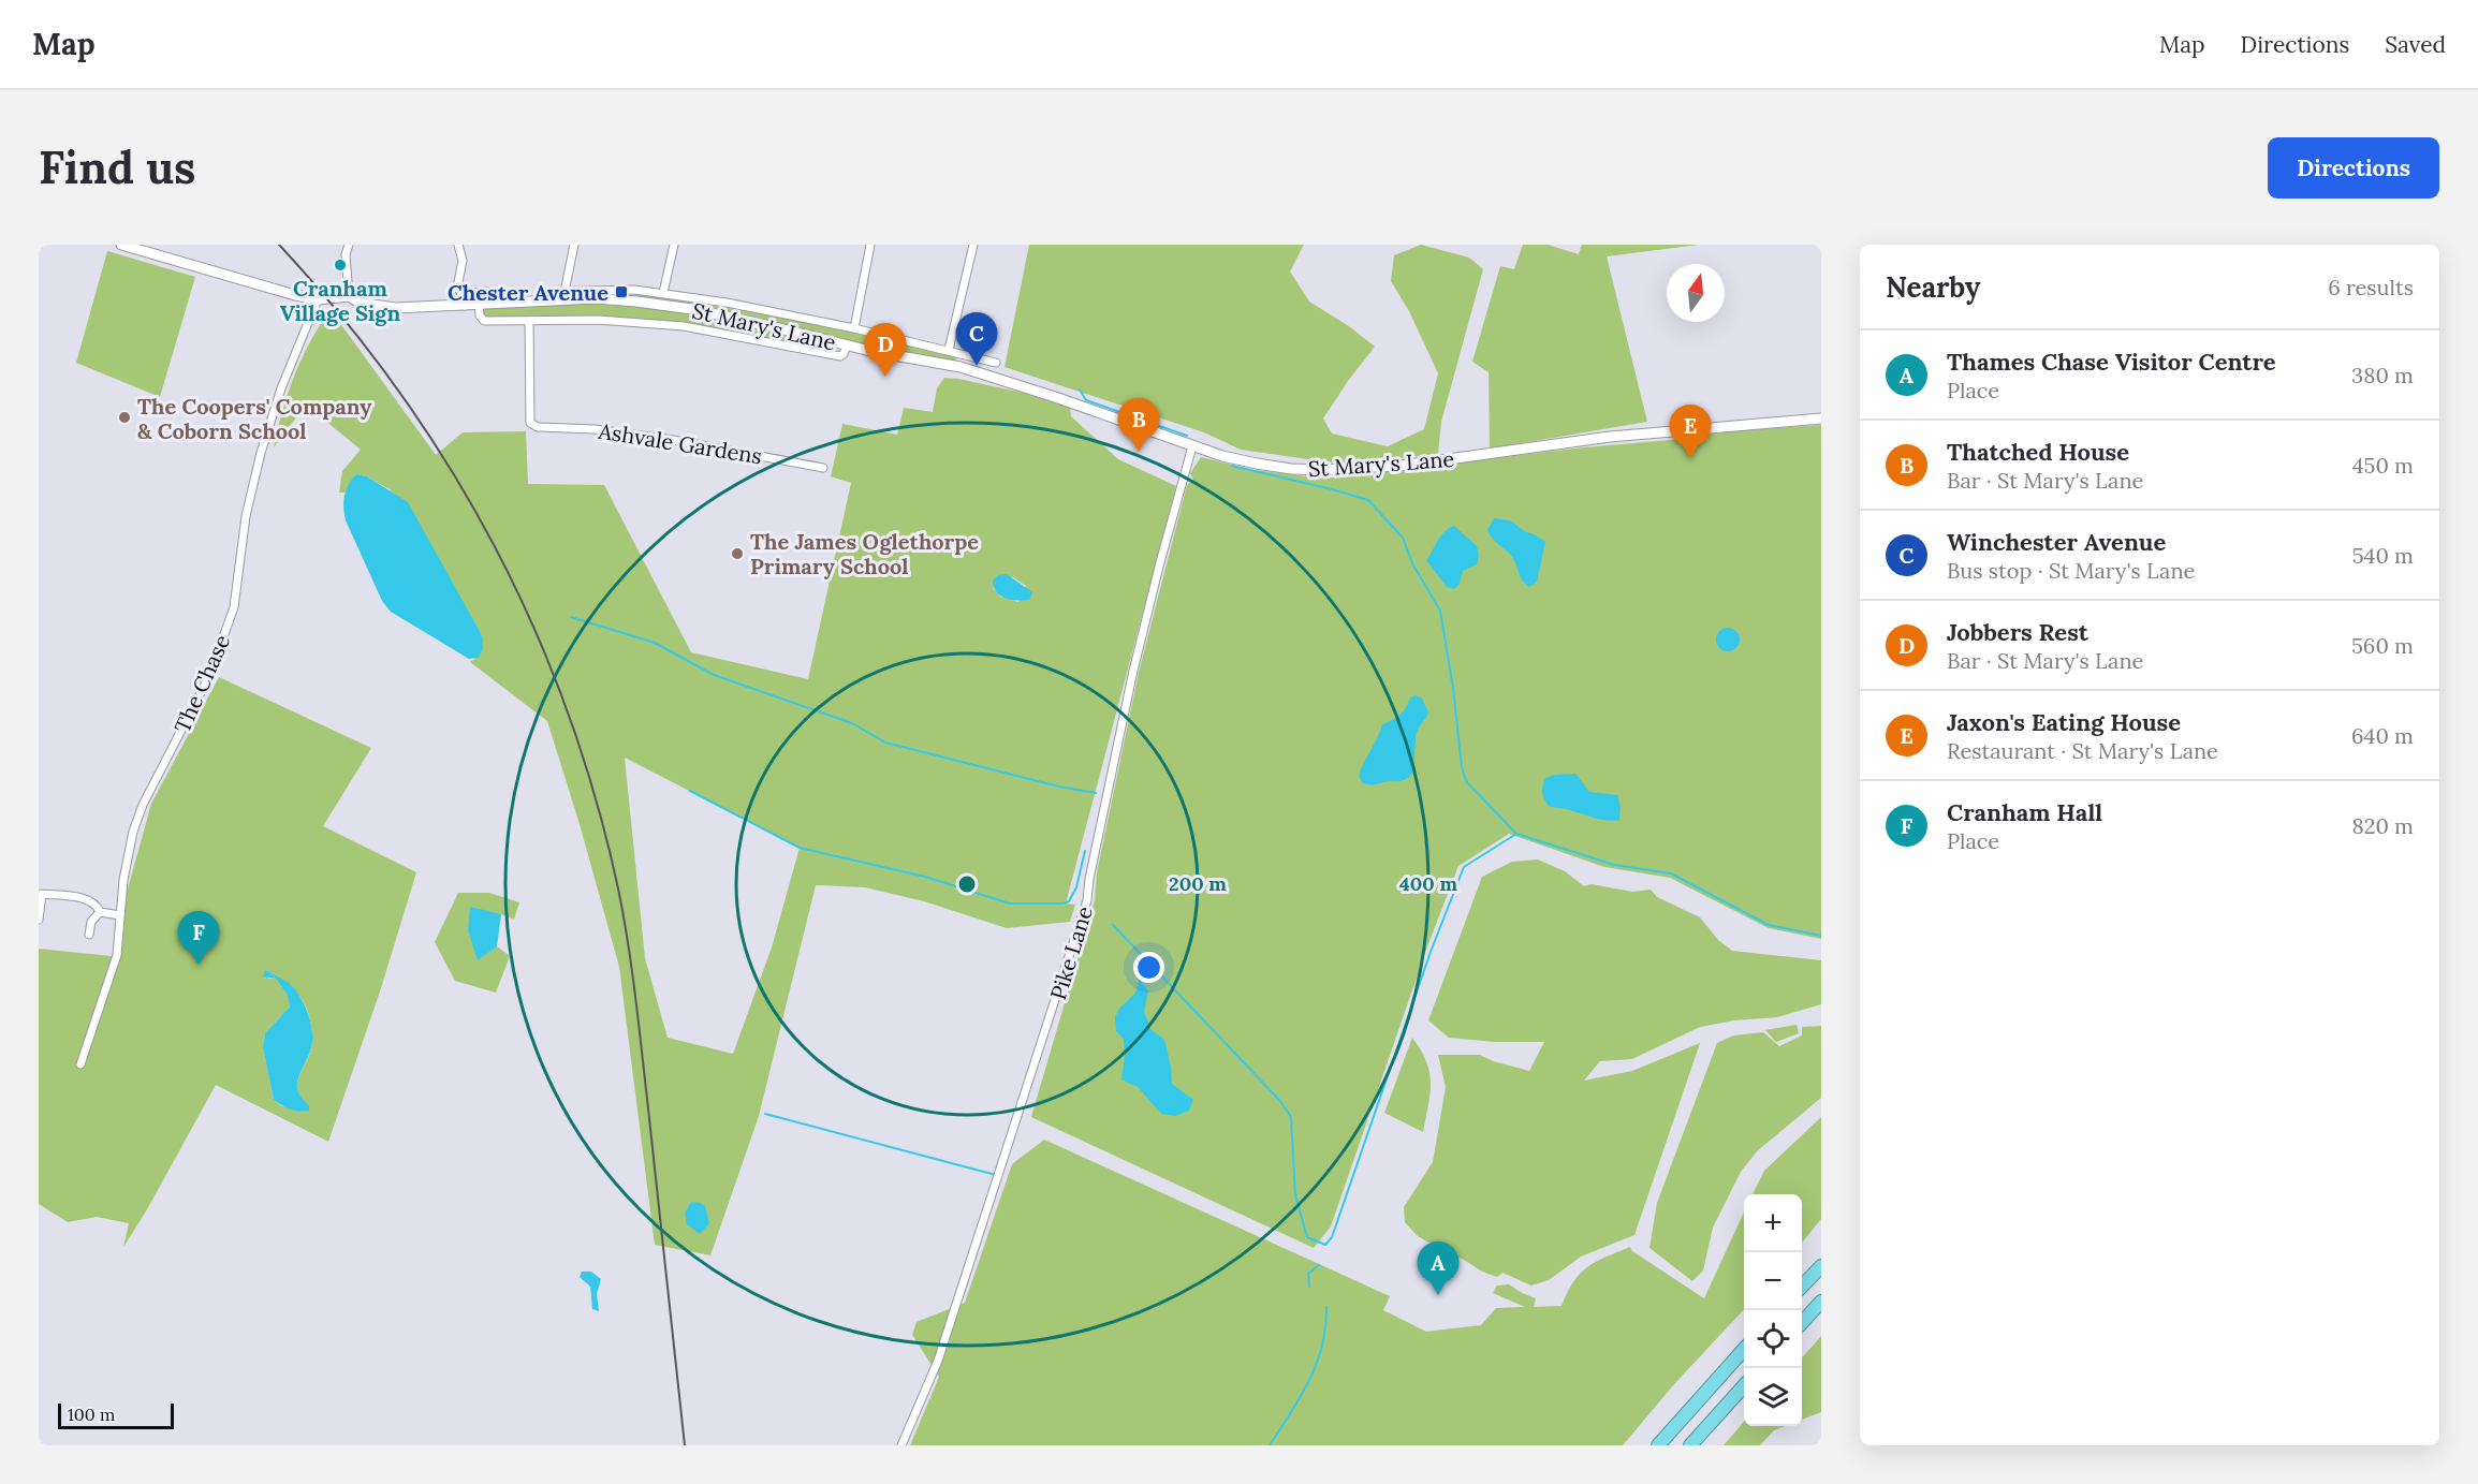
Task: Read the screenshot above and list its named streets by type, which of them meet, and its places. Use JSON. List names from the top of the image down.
{
  "streets": {
    "main road": ["St Mary's Lane"],
    "street": ["Ashvale Gardens", "The Chase", "Pike Lane"]
  },
  "crossings": [
    ["St Mary's Lane", "The Chase"],
    ["St Mary's Lane", "Pike Lane"]
  ],
  "places": {
    "other": ["Cranham Village Sign", "The Coopers' Company & Coborn School", "The James Oglethorpe Primary School"],
    "transit": ["Chester Avenue"]
  },
  "scale_bar": "100 m",
  "north": "top",
  "page": {
    "header": "Map",
    "nav": ["Map", "Directions", "Saved"],
    "buttons": "Directions",
    "title": "Find us",
    "heading": ["Nearby", "6 results"],
    "pins": [
      "C",
      "D",
      "B",
      "E",
      "F",
      "A"
    ],
    "list": [
      {
        "mark": "A",
        "name": "Thames Chase Visitor Centre",
        "note": "Place",
        "value": "380 m"
      },
      {
        "mark": "B",
        "name": "Thatched House",
        "note": "Bar · St Mary's Lane",
        "value": "450 m"
      },
      {
        "mark": "C",
        "name": "Winchester Avenue",
        "note": "Bus stop · St Mary's Lane",
        "value": "540 m"
      },
      {
        "mark": "D",
        "name": "Jobbers Rest",
        "note": "Bar · St Mary's Lane",
        "value": "560 m"
      },
      {
        "mark": "E",
        "name": "Jaxon's Eating House",
        "note": "Restaurant · St Mary's Lane",
        "value": "640 m"
      },
      {
        "mark": "F",
        "name": "Cranham Hall",
        "note": "Place",
        "value": "820 m"
      }
    ],
    "map_buttons": ["+", "−"],
    "scale": "100 m"
  },
  "rings": ["200 m", "400 m"]
}
